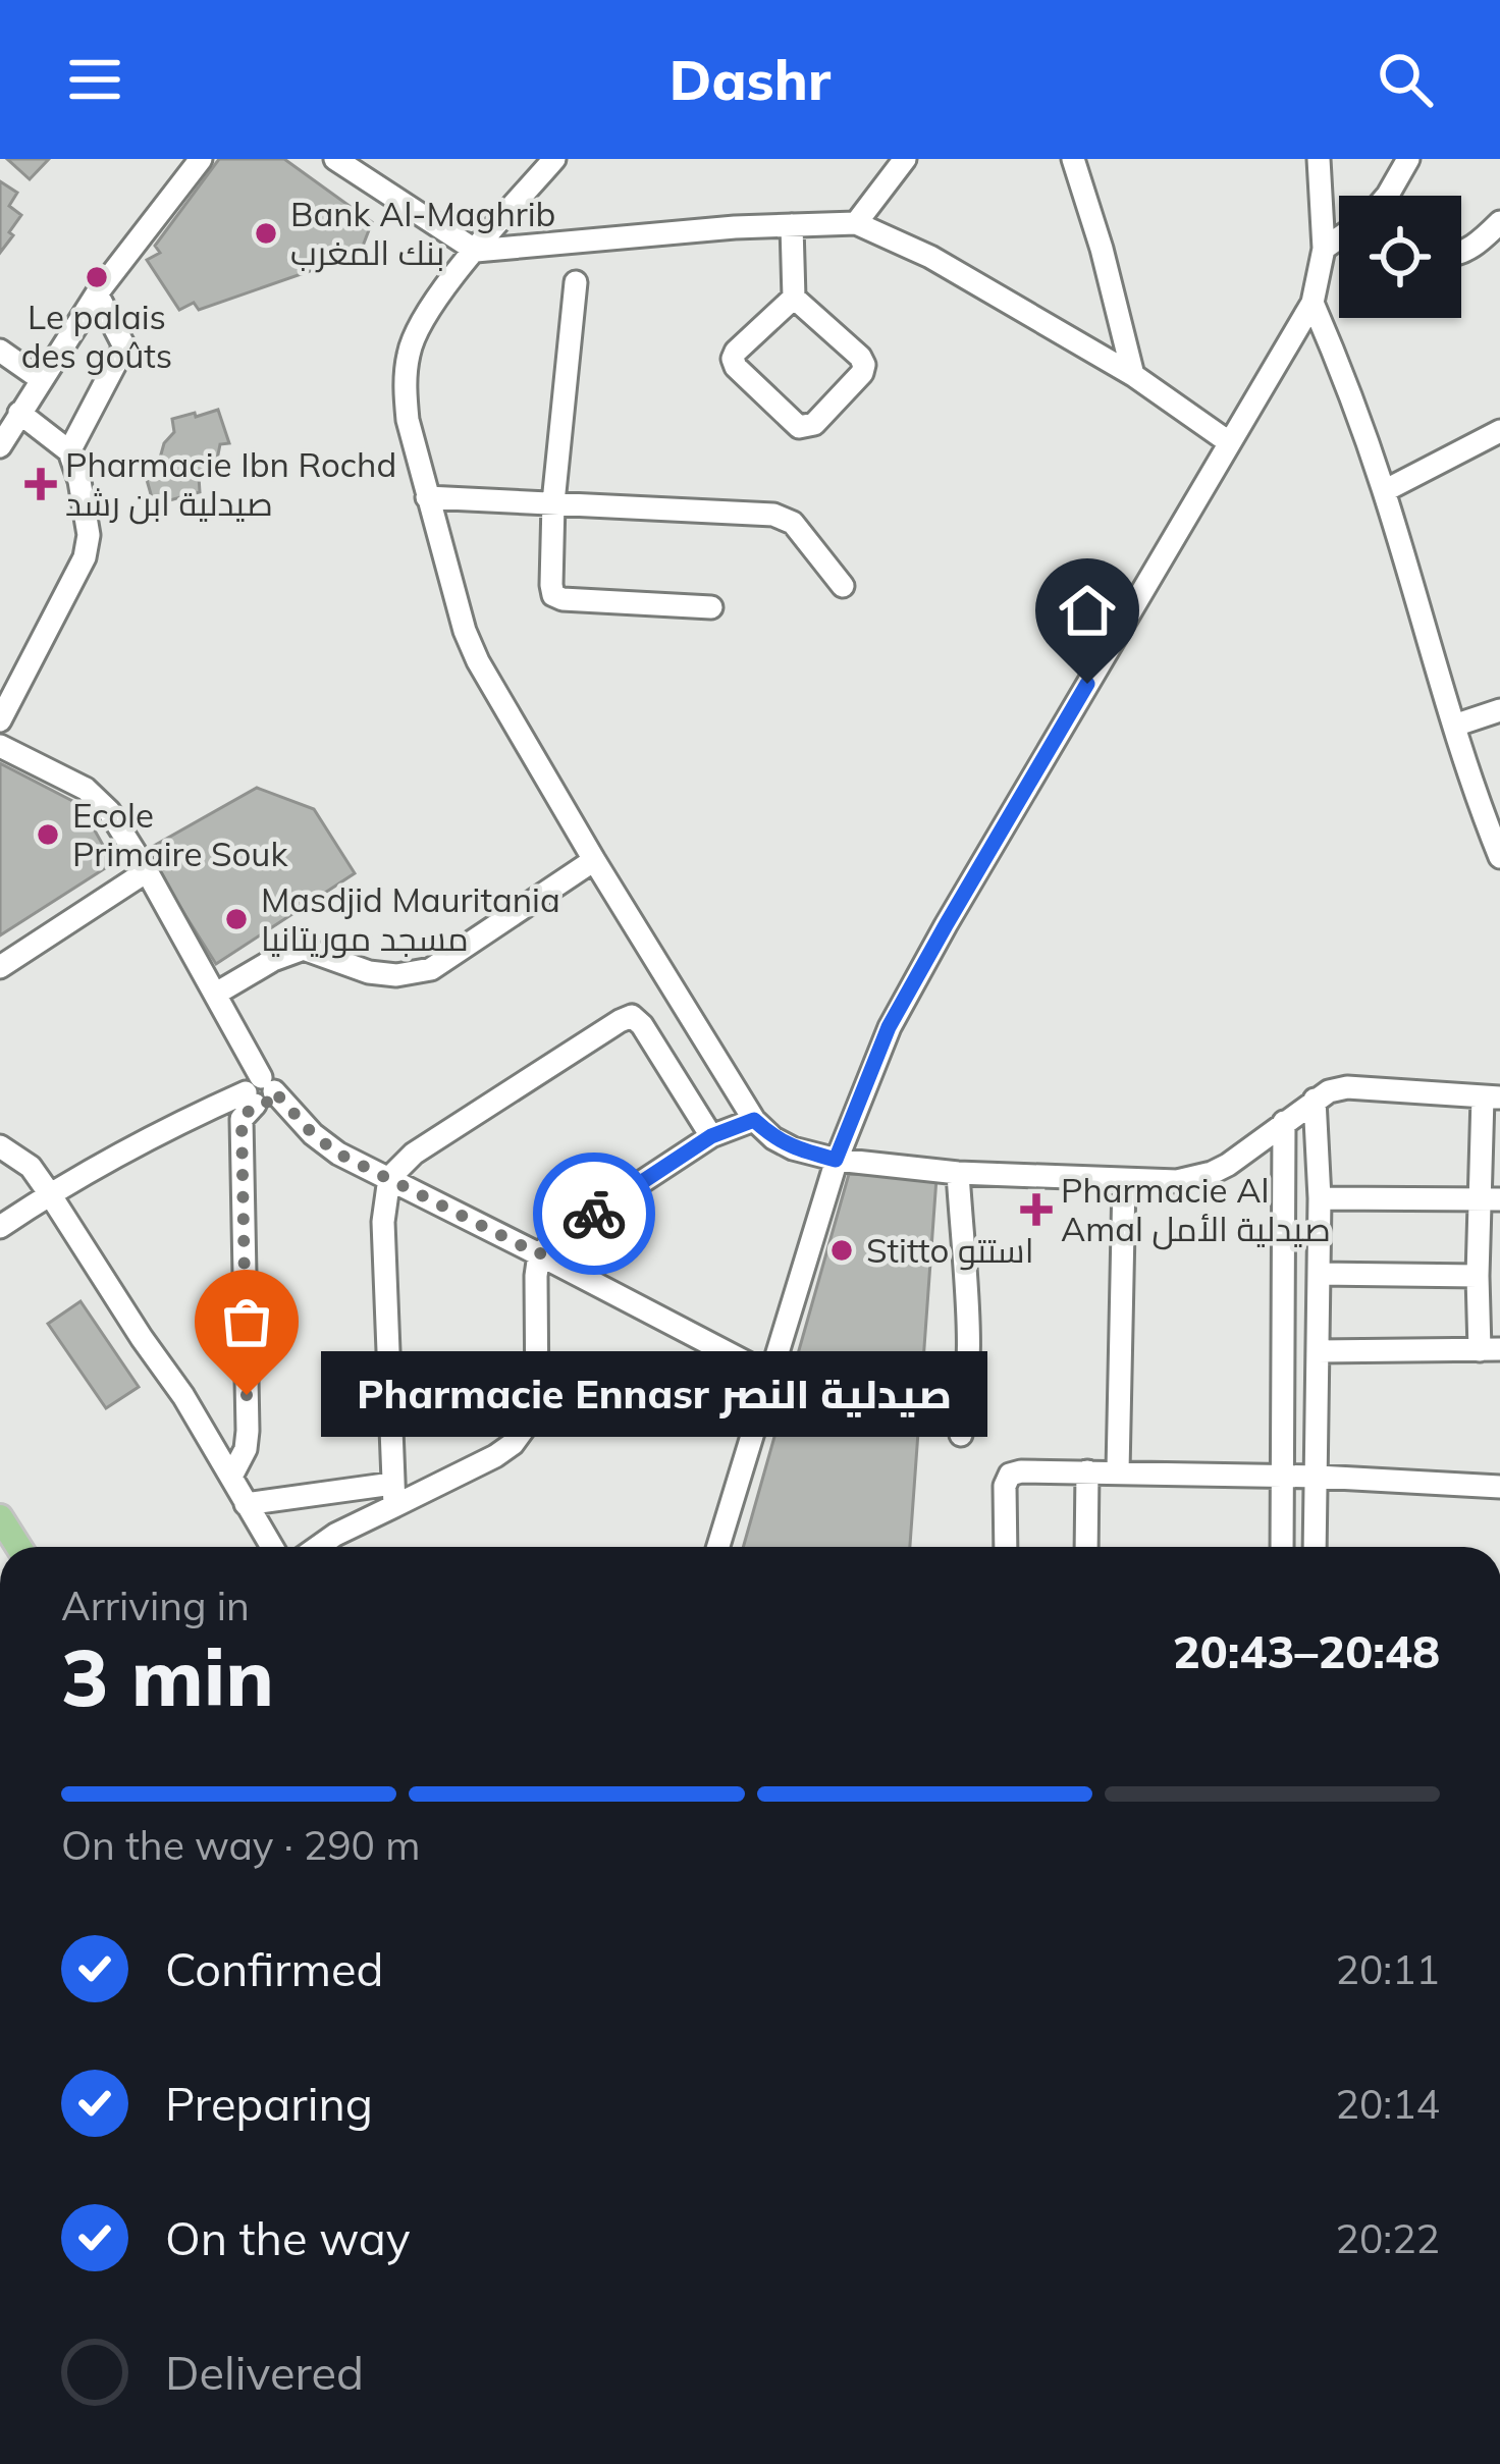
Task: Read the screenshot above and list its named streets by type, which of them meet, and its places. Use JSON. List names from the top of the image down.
{
  "places": {
    "other": [
      "Bank Al-Maghrib بنك المغرب",
      "Le palais des goûts",
      "Ecole Primaire Souk",
      "Masdjid Mauritania مسجد موريتانيا",
      "Stitto استتو",
      "Pharmacie Ennasr صيدلية النصر"
    ],
    "health": ["Pharmacie Ibn Rochd صيدلية ابن رشد", "Pharmacie Al Amal صيدلية الأمل"]
  },
  "page": {
    "header": "Dashr",
    "bubble": "Pharmacie Ennasr صيدلية النصر",
    "heading": ["3 min", "Arriving in", "20:43–20:48"],
    "bar": "On the way · 290 m",
    "list": [
      ["Confirmed", "20:11"],
      ["Preparing", "20:14"],
      ["On the way", "20:22"],
      "Delivered"
    ]
  }
}
